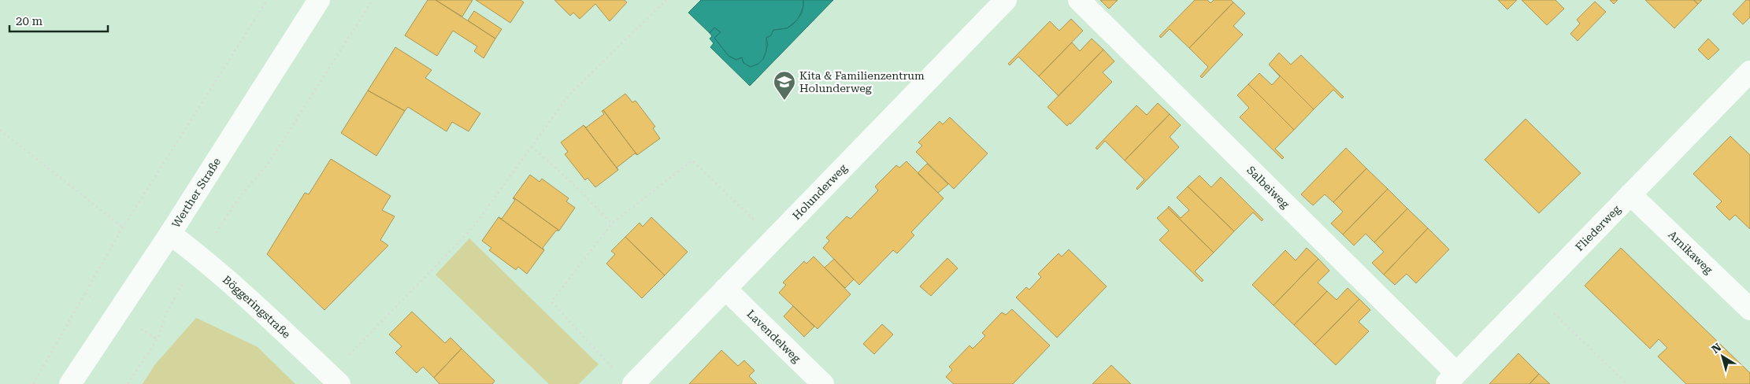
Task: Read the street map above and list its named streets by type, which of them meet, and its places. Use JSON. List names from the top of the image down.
{
  "streets": {
    "street": [
      "Salbeiweg",
      "Holunderweg",
      "Werther Straße",
      "Fliederweg",
      "Arnikaweg",
      "Böggeringstraße",
      "Lavendelweg"
    ]
  },
  "crossings": [
    ["Salbeiweg", "Fliederweg"],
    ["Holunderweg", "Lavendelweg"],
    ["Werther Straße", "Böggeringstraße"],
    ["Fliederweg", "Arnikaweg"]
  ],
  "places": {
    "school or university": ["Kita & Familienzentrum Holunderweg"]
  },
  "scale_bar": "20 m",
  "north": "top left"
}
